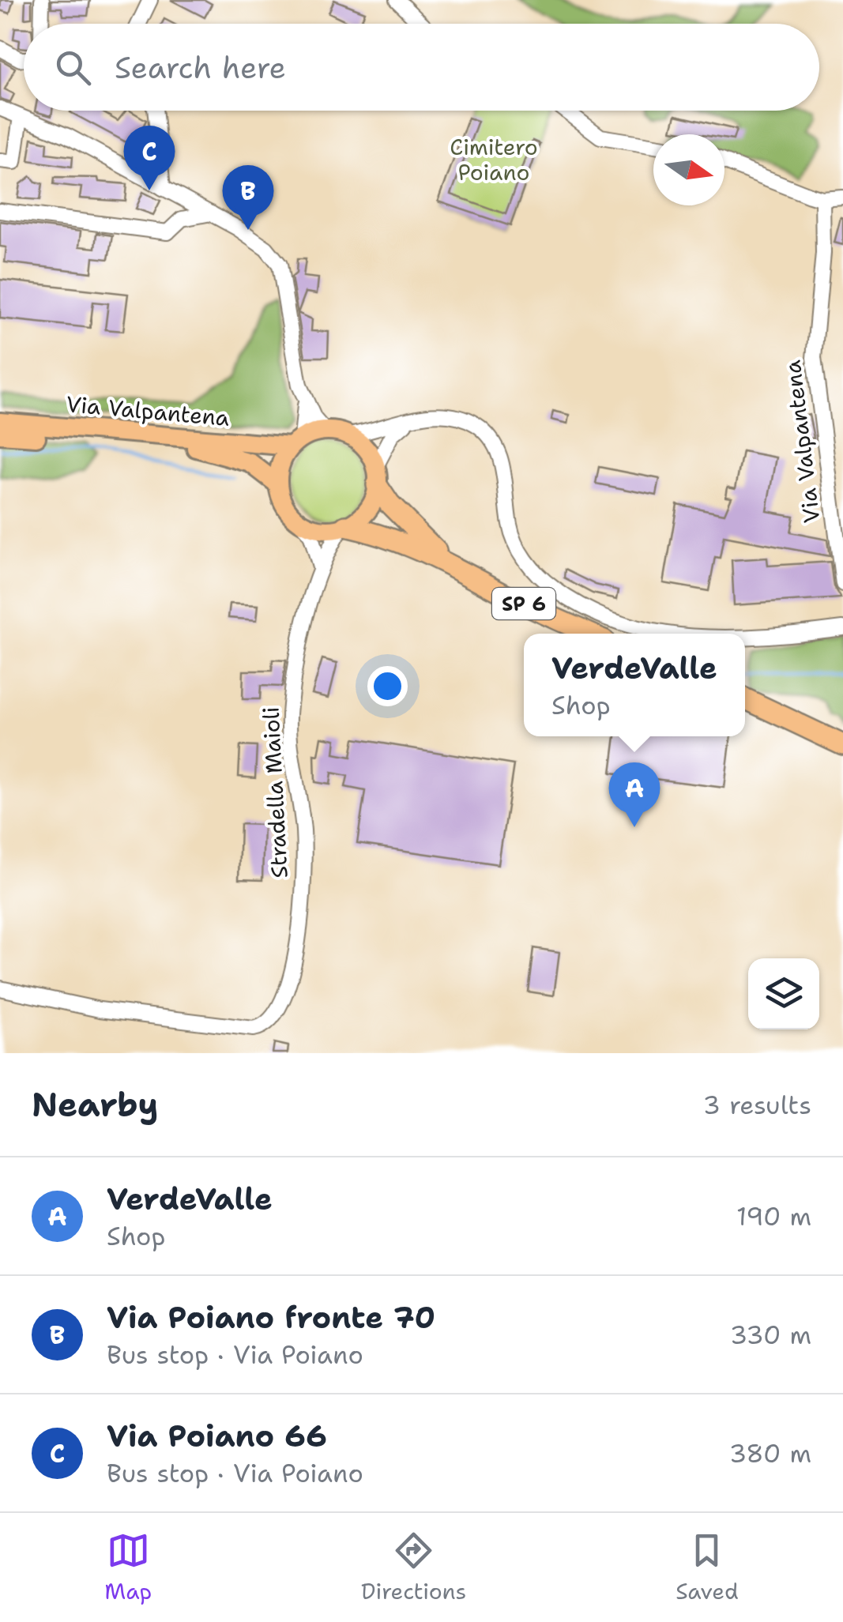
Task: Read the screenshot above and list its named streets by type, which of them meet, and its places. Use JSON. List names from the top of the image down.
{
  "streets": {
    "highway": ["SP 6"],
    "main road": ["Via Valpantena"],
    "street": ["Stradella Maioli"]
  },
  "crossings": [
    ["Via Valpantena", "Stradella Maioli"]
  ],
  "parks": ["Cimitero Poiano"],
  "north": "right",
  "page": {
    "search": "Search here",
    "pins": ["C", "B", "A"],
    "popup": ["VerdeValle", "Shop"],
    "heading": ["Nearby", "3 results"],
    "list": [
      {
        "mark": "A",
        "name": "VerdeValle",
        "note": "Shop",
        "value": "190 m"
      },
      {
        "mark": "B",
        "name": "Via Poiano fronte 70",
        "note": "Bus stop · Via Poiano",
        "value": "330 m"
      },
      {
        "mark": "C",
        "name": "Via Poiano 66",
        "note": "Bus stop · Via Poiano",
        "value": "380 m"
      }
    ],
    "nav": ["Map", "Directions", "Saved"]
  }
}
